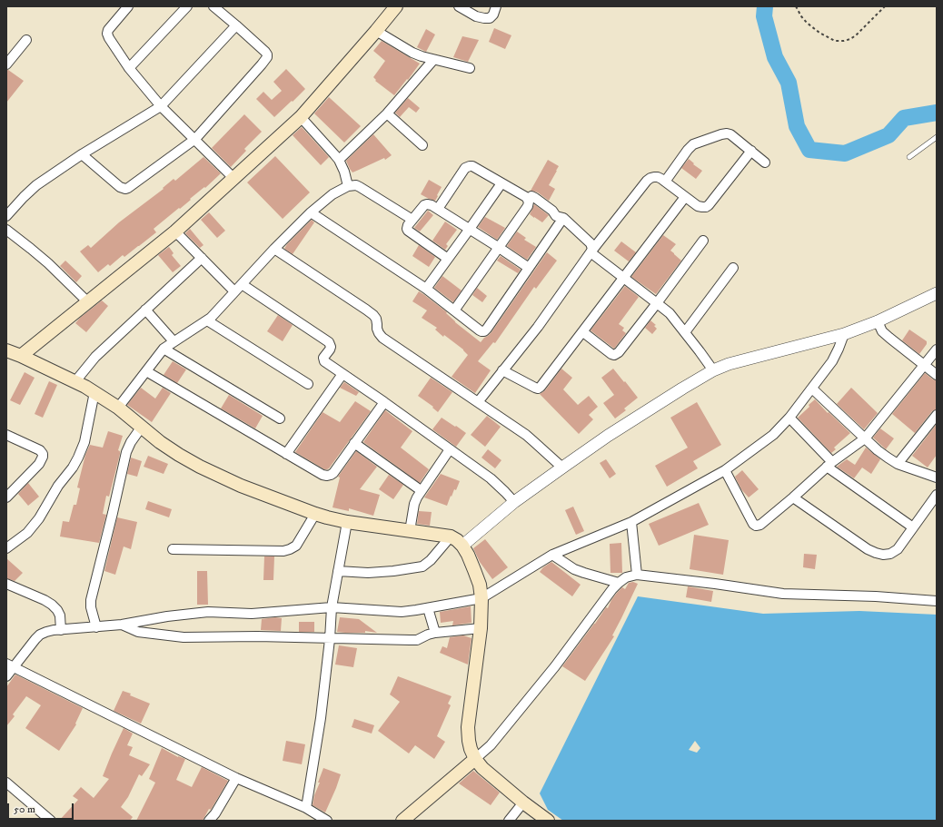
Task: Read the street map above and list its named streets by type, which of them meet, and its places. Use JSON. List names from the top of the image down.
{
  "scale_bar": "50 m"
}
